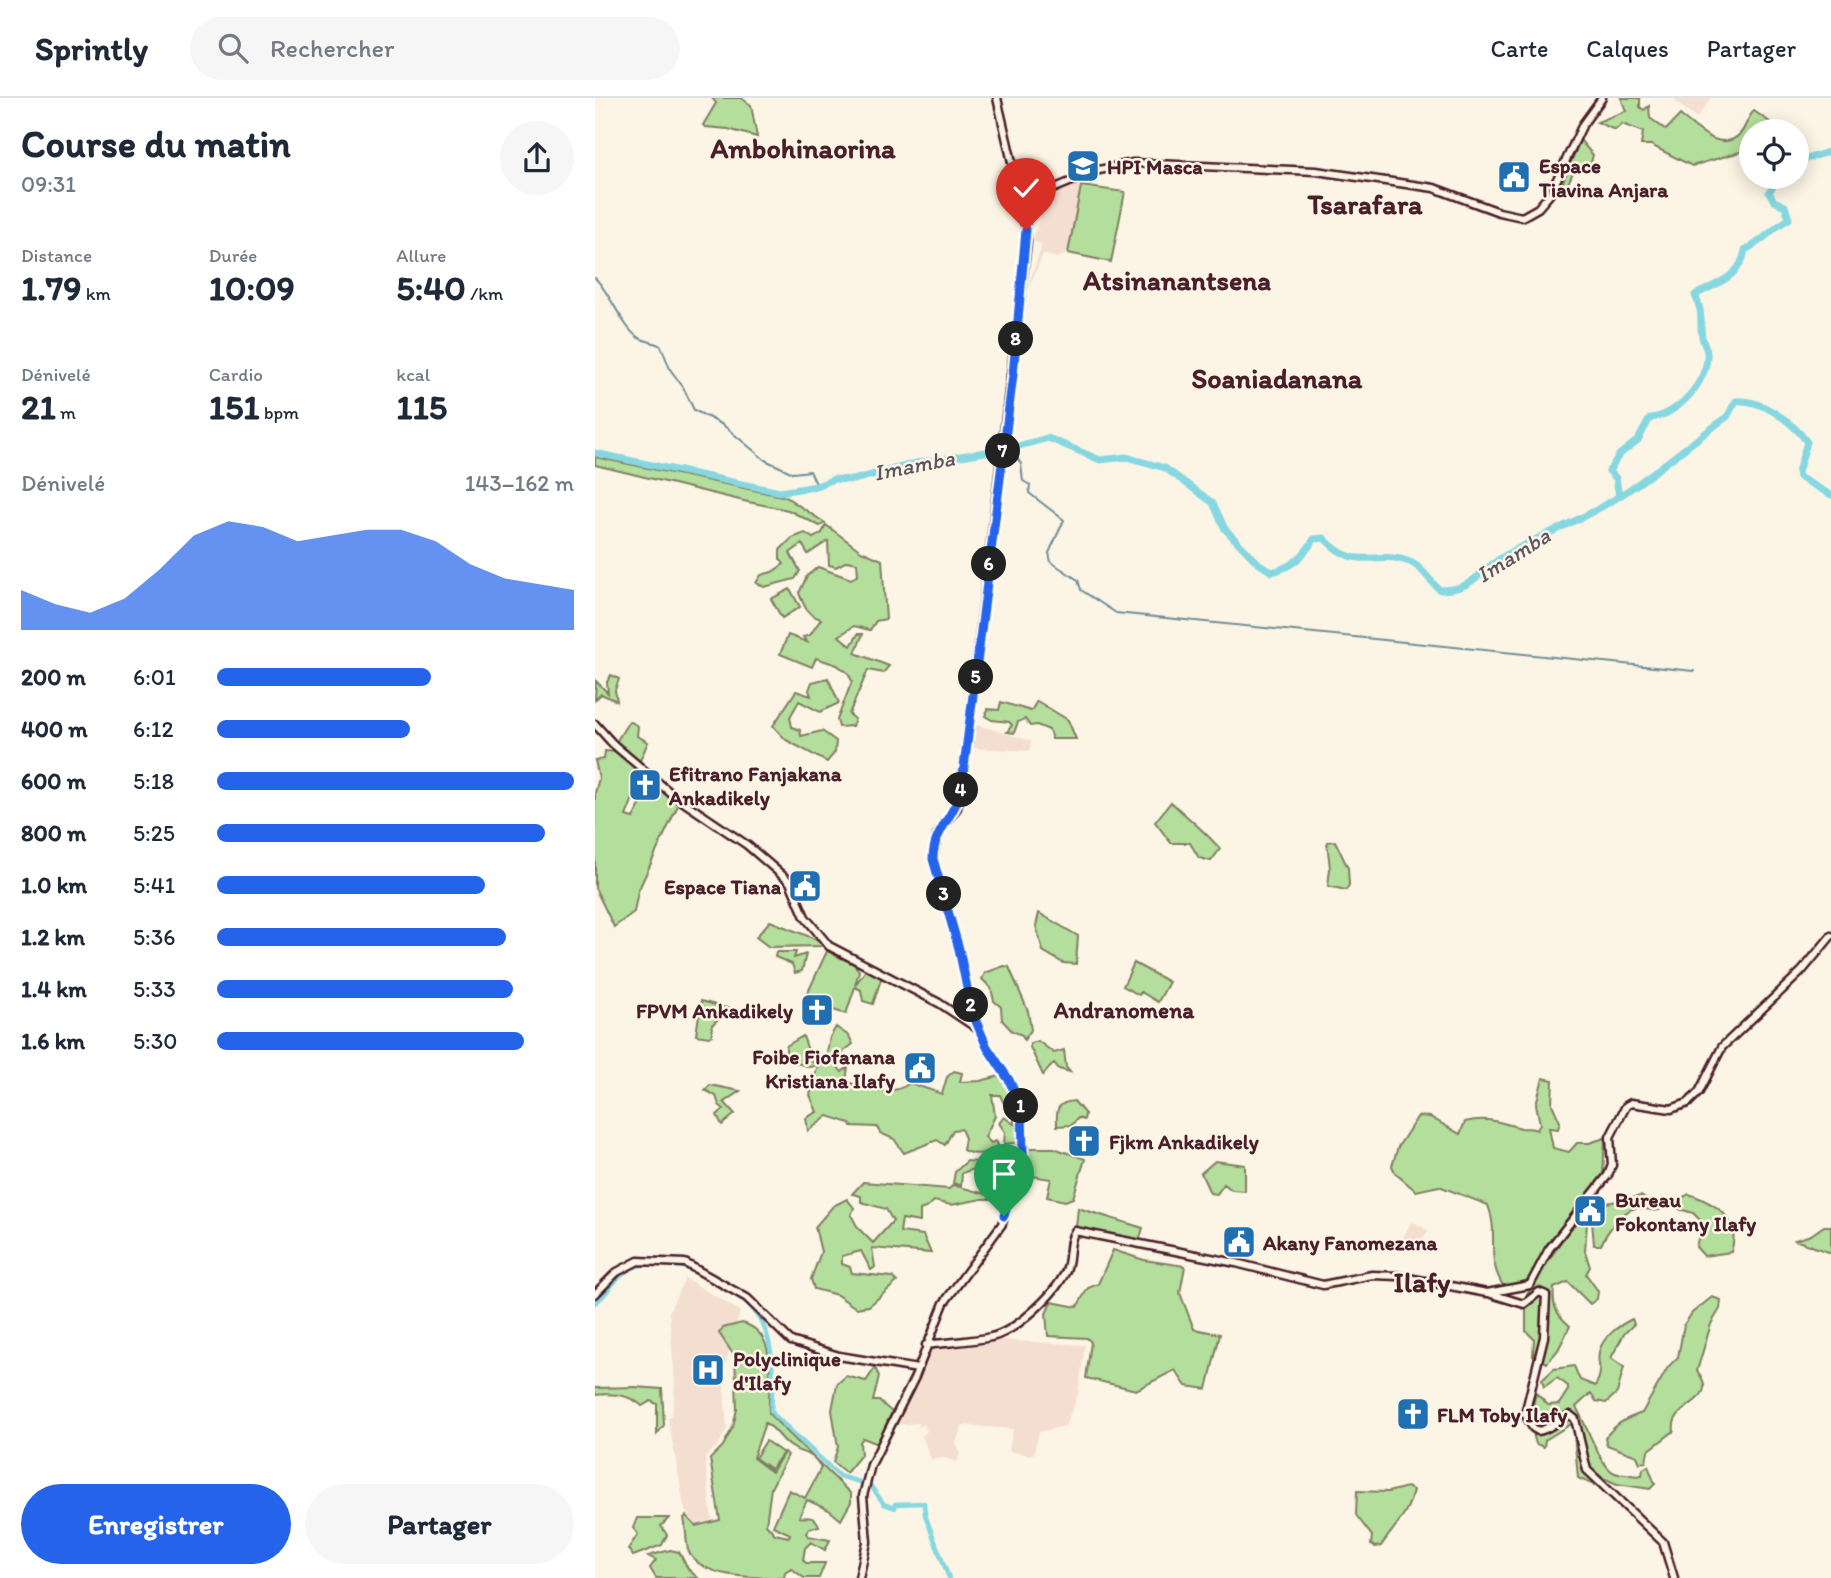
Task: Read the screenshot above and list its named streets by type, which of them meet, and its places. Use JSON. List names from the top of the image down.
{
  "districts": [
    "Ambohinaorina",
    "Tsarafara",
    "Atsinanantsena",
    "Soaniadanana",
    "Andranomena",
    "Ilafy"
  ],
  "water": ["Imamba"],
  "places": {
    "school or university": ["HPI Masca"],
    "public building": [
      "Espace Tiavina Anjara",
      "Espace Tiana",
      "Foibe Fiofanana Kristiana Ilafy",
      "Bureau Fokontany Ilafy",
      "Akany Fanomezana"
    ],
    "church": [
      "Efitrano Fanjakana Ankadikely",
      "FPVM Ankadikely",
      "Fjkm Ankadikely",
      "FLM Toby Ilafy"
    ],
    "hospital": ["Polyclinique d'Ilafy"]
  },
  "page": {
    "header": "Sprintly",
    "search": "Rechercher",
    "nav": ["Carte", "Calques", "Partager"],
    "heading": ["Course du matin", "09:31"],
    "stats": [
      ["Distance", "1.79 km"],
      ["Durée", "10:09"],
      ["Allure", "5:40 /km"],
      ["Dénivelé", "21 m"],
      ["Cardio", "151 bpm"],
      ["kcal", "115"]
    ],
    "pins": [
      "8",
      "7",
      "6",
      "5",
      "4",
      "3",
      "2",
      "1"
    ],
    "chart": ["Dénivelé", "143–162 m"],
    "list": [
      {
        "name": "200 m",
        "note": "6:01"
      },
      {
        "name": "400 m",
        "note": "6:12"
      },
      {
        "name": "600 m",
        "note": "5:18"
      },
      {
        "name": "800 m",
        "note": "5:25"
      },
      {
        "name": "1.0 km",
        "note": "5:41"
      },
      {
        "name": "1.2 km",
        "note": "5:36"
      },
      {
        "name": "1.4 km",
        "note": "5:33"
      },
      {
        "name": "1.6 km",
        "note": "5:30"
      }
    ],
    "buttons": ["Enregistrer", "Partager"]
  }
}
